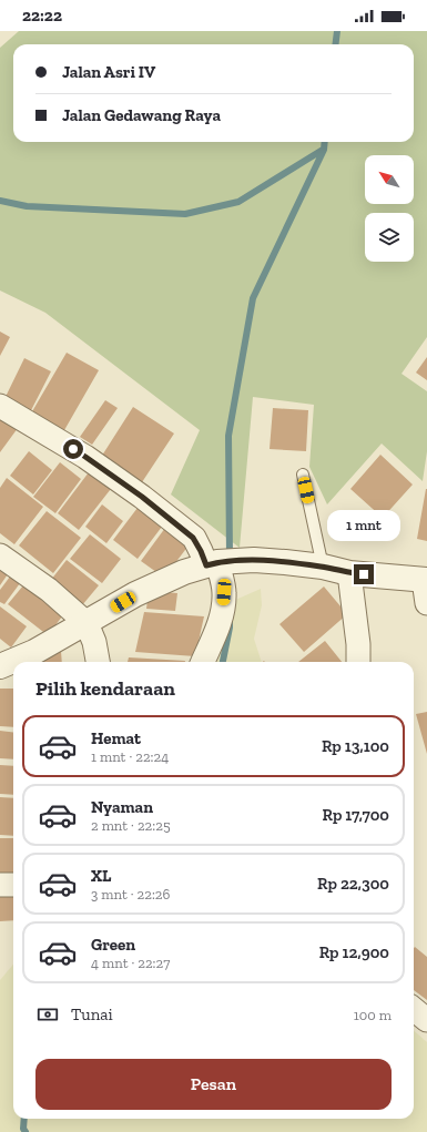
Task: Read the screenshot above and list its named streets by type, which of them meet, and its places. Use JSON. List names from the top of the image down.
{
  "north": "top left",
  "page": {
    "status": "22:22",
    "banner": ["Jalan Asri IV", "Jalan Gedawang Raya"],
    "bubble": "1 mnt",
    "heading": "Pilih kendaraan",
    "list": [
      {
        "name": "Hemat",
        "note": "1 mnt · 22:24",
        "value": "Rp 13,100"
      },
      {
        "name": "Nyaman",
        "note": "2 mnt · 22:25",
        "value": "Rp 17,700"
      },
      {
        "name": "XL",
        "note": "3 mnt · 22:26",
        "value": "Rp 22,300"
      },
      {
        "name": "Green",
        "note": "4 mnt · 22:27",
        "value": "Rp 12,900"
      }
    ],
    "pay": ["Tunai", "100 m"],
    "buttons": "Pesan"
  }
}
